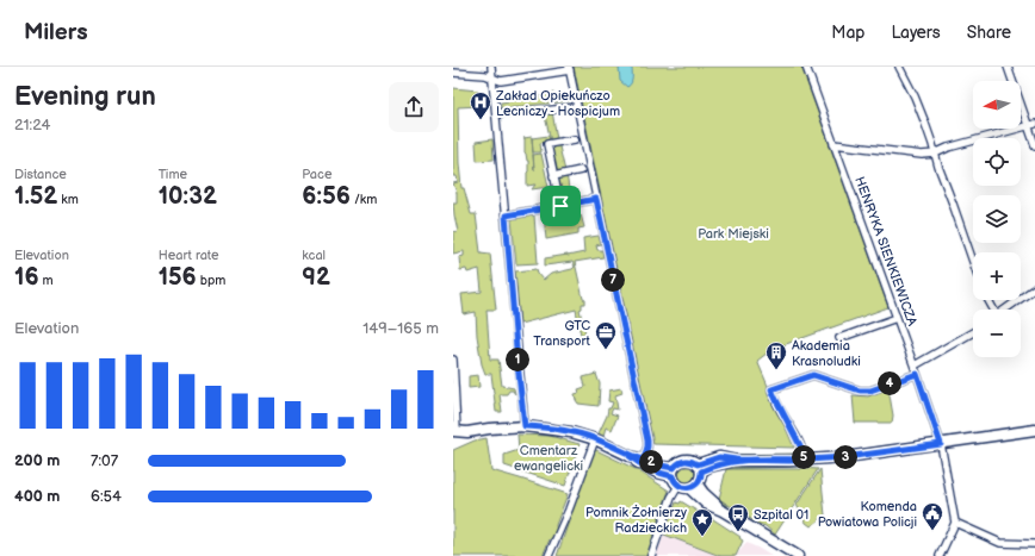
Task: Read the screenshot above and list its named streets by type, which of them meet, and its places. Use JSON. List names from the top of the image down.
{
  "streets": {
    "street": ["HENRYKA SIENKIEWICZA"]
  },
  "parks": ["Park Miejski", "Cmentarz ewangelicki"],
  "places": {
    "hospital": ["Zakład Opiekuńczo Lecniczy - Hospicjum"],
    "office": ["GTC Transport"],
    "building": ["Akademia Krasnoludki"],
    "public building": ["Komenda Powiatowa Policji"],
    "bus stop": ["Szpital 01"],
    "place": ["Pomnik Żołnierzy Radzieckich"]
  },
  "north": "left",
  "page": {
    "header": "Milers",
    "nav": ["Map", "Layers", "Share"],
    "heading": ["Evening run", "21:24"],
    "map_buttons": ["+", "−"],
    "stats": [
      ["Distance", "1.52 km"],
      ["Time", "10:32"],
      ["Pace", "6:56 /km"],
      ["Elevation", "16 m"],
      ["Heart rate", "156 bpm"],
      ["kcal", "92"]
    ],
    "pins": [
      "7",
      "1",
      "4",
      "3",
      "5",
      "2"
    ],
    "chart": ["Elevation", "149–165 m"],
    "list": [
      {
        "name": "200 m",
        "note": "7:07"
      },
      {
        "name": "400 m",
        "note": "6:54"
      }
    ]
  }
}
